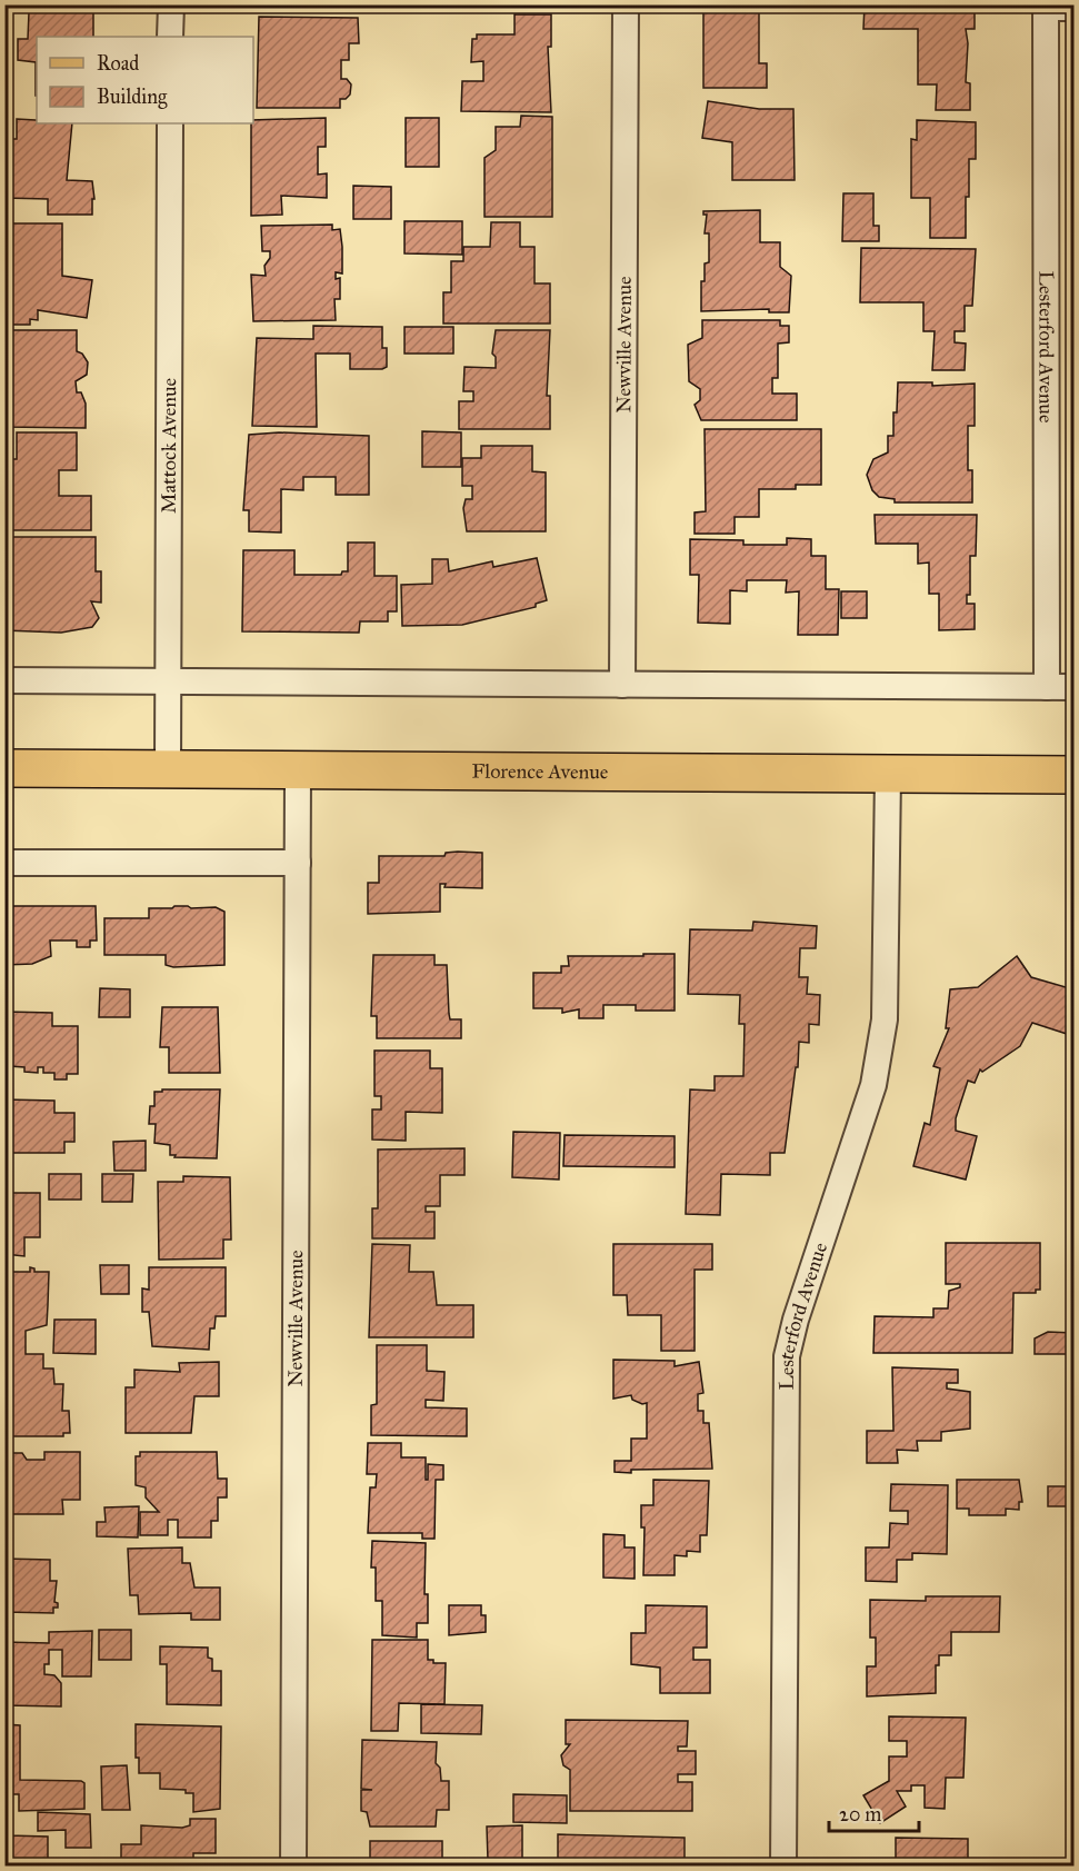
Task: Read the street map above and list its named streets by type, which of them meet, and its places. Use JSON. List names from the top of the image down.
{
  "streets": {
    "main road": ["Florence Avenue"],
    "street": ["Newville Avenue", "Lesterford Avenue", "Mattock Avenue"]
  },
  "crossings": [
    ["Newville Avenue", "Florence Avenue"],
    ["Lesterford Avenue", "Florence Avenue"],
    ["Mattock Avenue", "Florence Avenue"]
  ],
  "legend": ["Road", "Building"],
  "scale_bar": "20 m"
}
